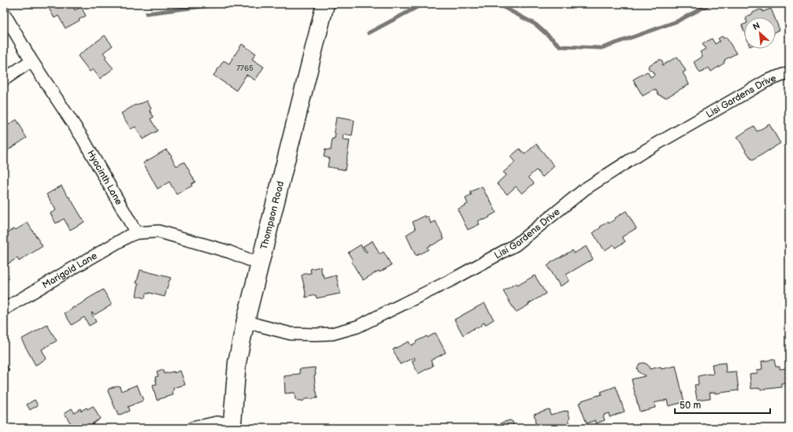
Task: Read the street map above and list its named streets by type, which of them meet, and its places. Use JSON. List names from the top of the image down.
{
  "streets": {
    "street": [
      "Lisi Gardens Drive",
      "Hyacinth Lane",
      "Thompson Road",
      "Marigold Lane"
    ]
  },
  "crossings": [
    ["Lisi Gardens Drive", "Thompson Road"],
    ["Hyacinth Lane", "Marigold Lane"]
  ],
  "house_numbers": ["7765"],
  "scale_bar": "50 m",
  "north": "top left"
}
